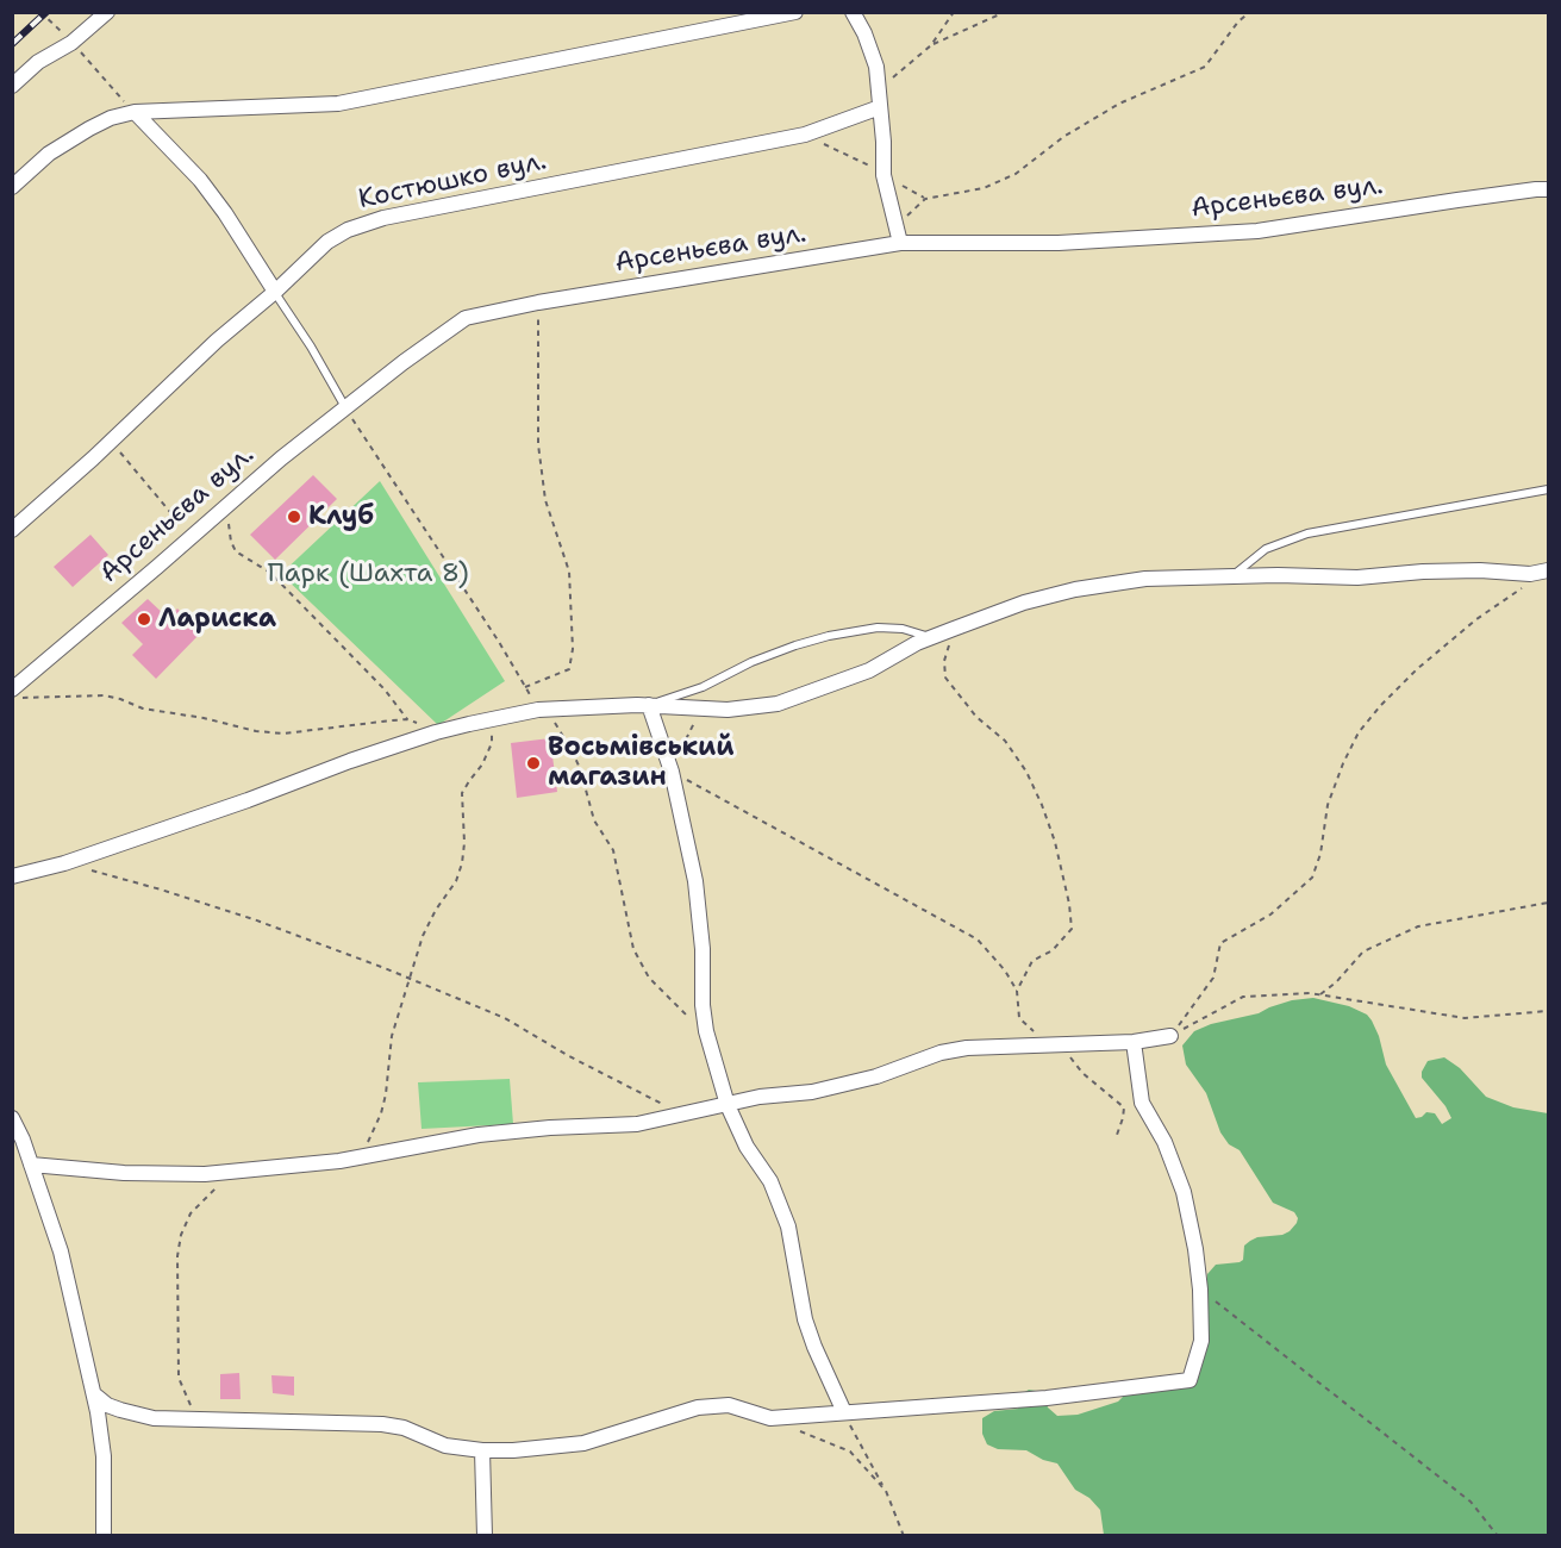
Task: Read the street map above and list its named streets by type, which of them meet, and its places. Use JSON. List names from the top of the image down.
{
  "streets": {
    "street": ["Костюшко вул.", "Арсеньєва вул."]
  },
  "parks": ["Парк (Шахта 8)"],
  "places": ["Клуб", "Лариска", "Восьмівський магазин"]
}
